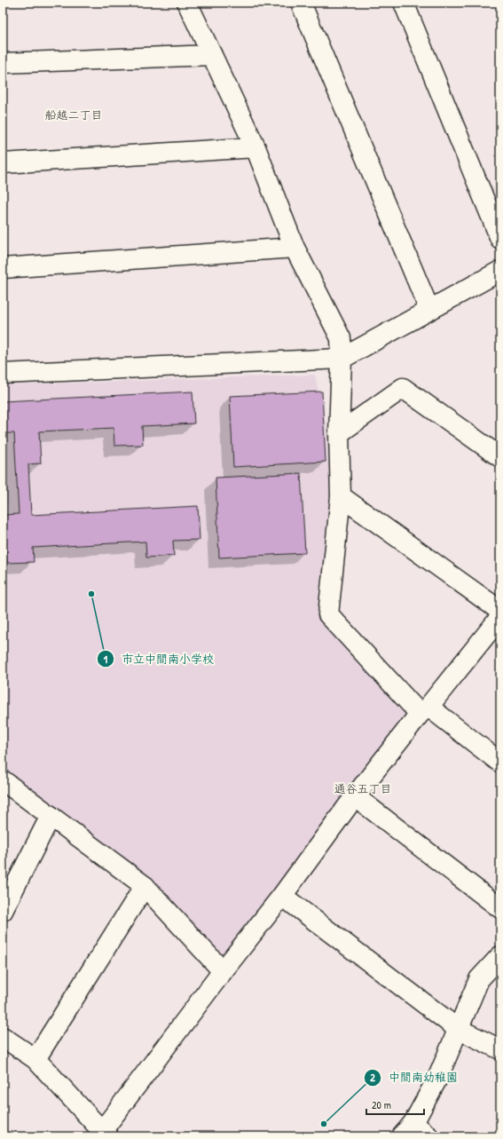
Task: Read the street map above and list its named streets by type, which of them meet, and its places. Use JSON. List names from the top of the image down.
{
  "districts": ["船越二丁目", "通谷五丁目"],
  "places": ["市立中間南小学校", "中間南幼稚園"],
  "scale_bar": "20 m"
}
